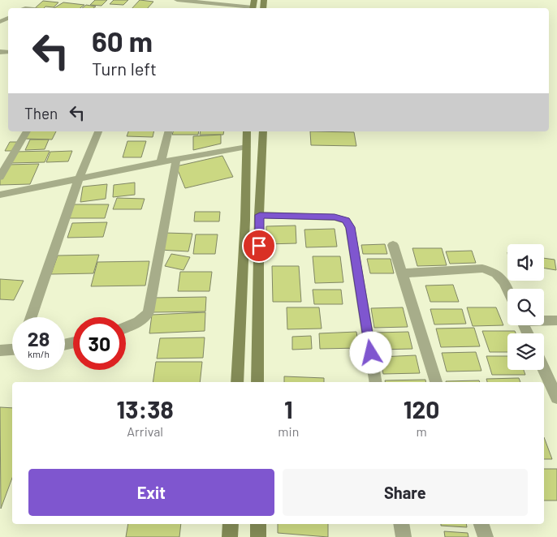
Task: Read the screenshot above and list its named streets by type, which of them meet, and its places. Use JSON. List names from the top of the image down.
{
  "page": {
    "turn": ["60 m", "Turn left"],
    "then": "Then",
    "speed": "28 km/h",
    "limit": "30",
    "eta": [
      "13:38",
      "Arrival",
      "1",
      "min",
      "120",
      "m"
    ],
    "buttons": ["Exit", "Share"]
  }
}
